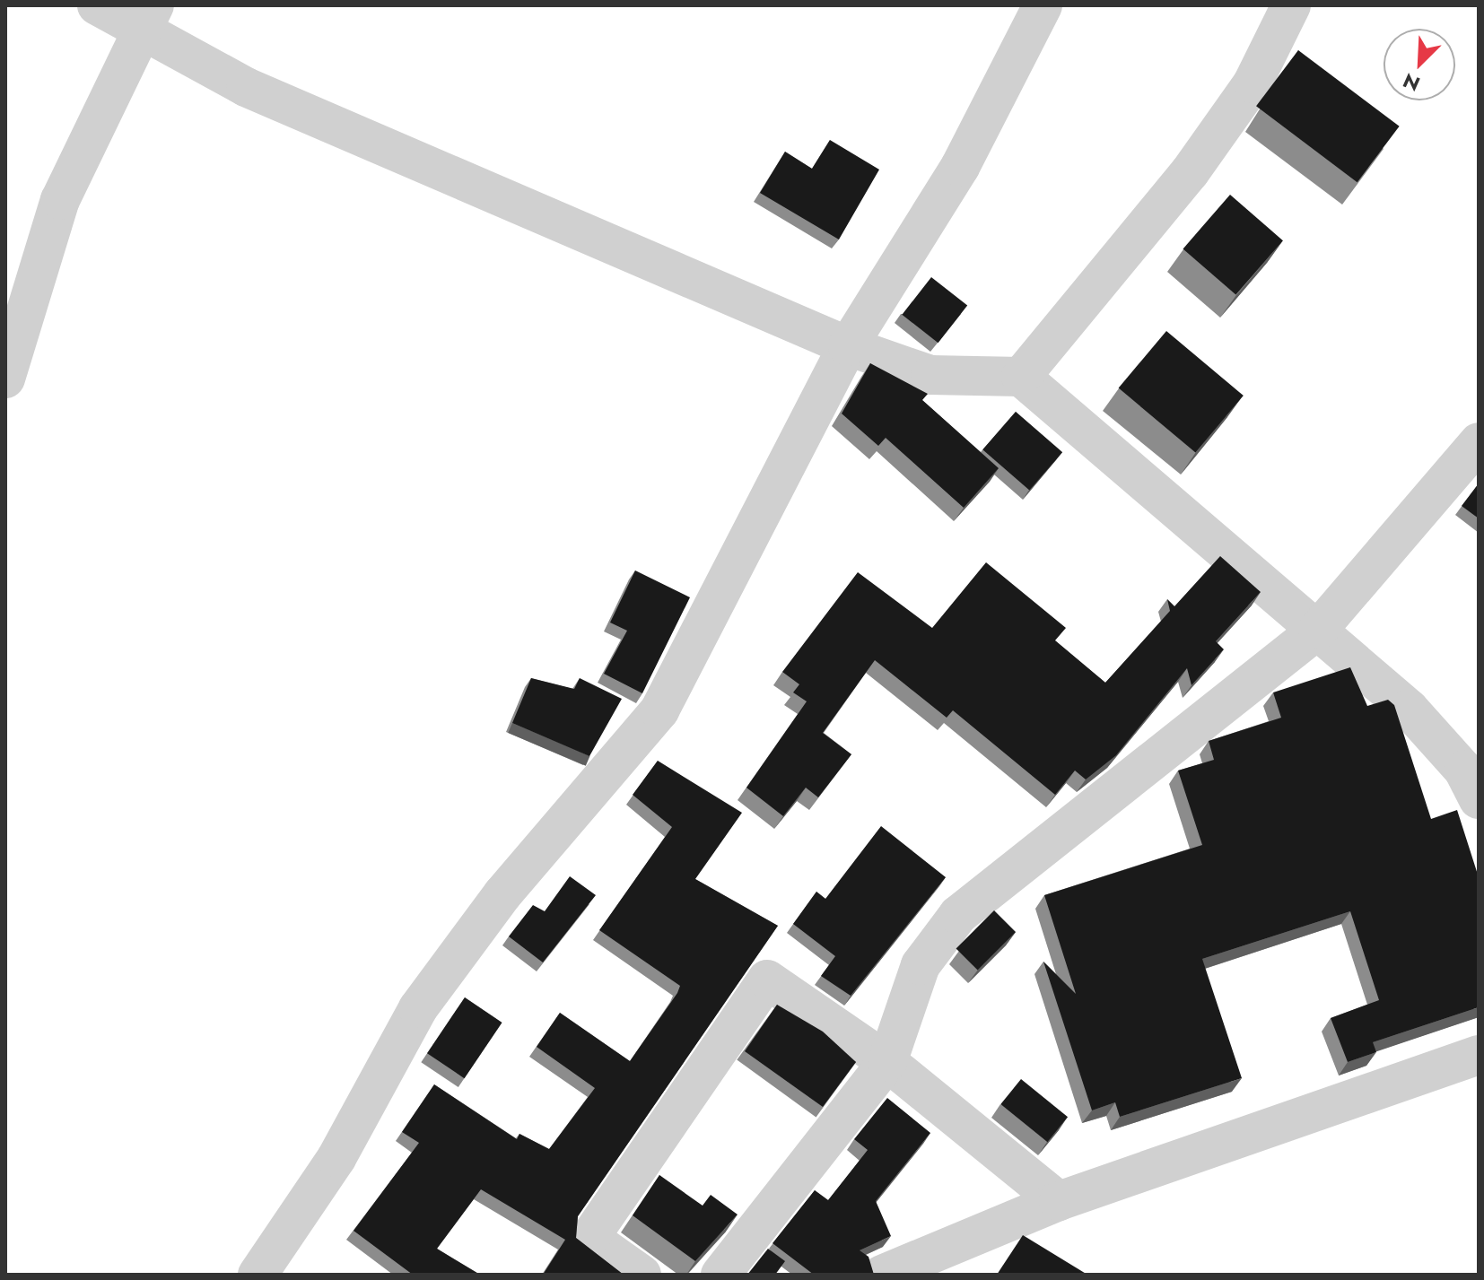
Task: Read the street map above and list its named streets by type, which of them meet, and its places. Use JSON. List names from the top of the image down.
{
  "north": "bottom left"
}
